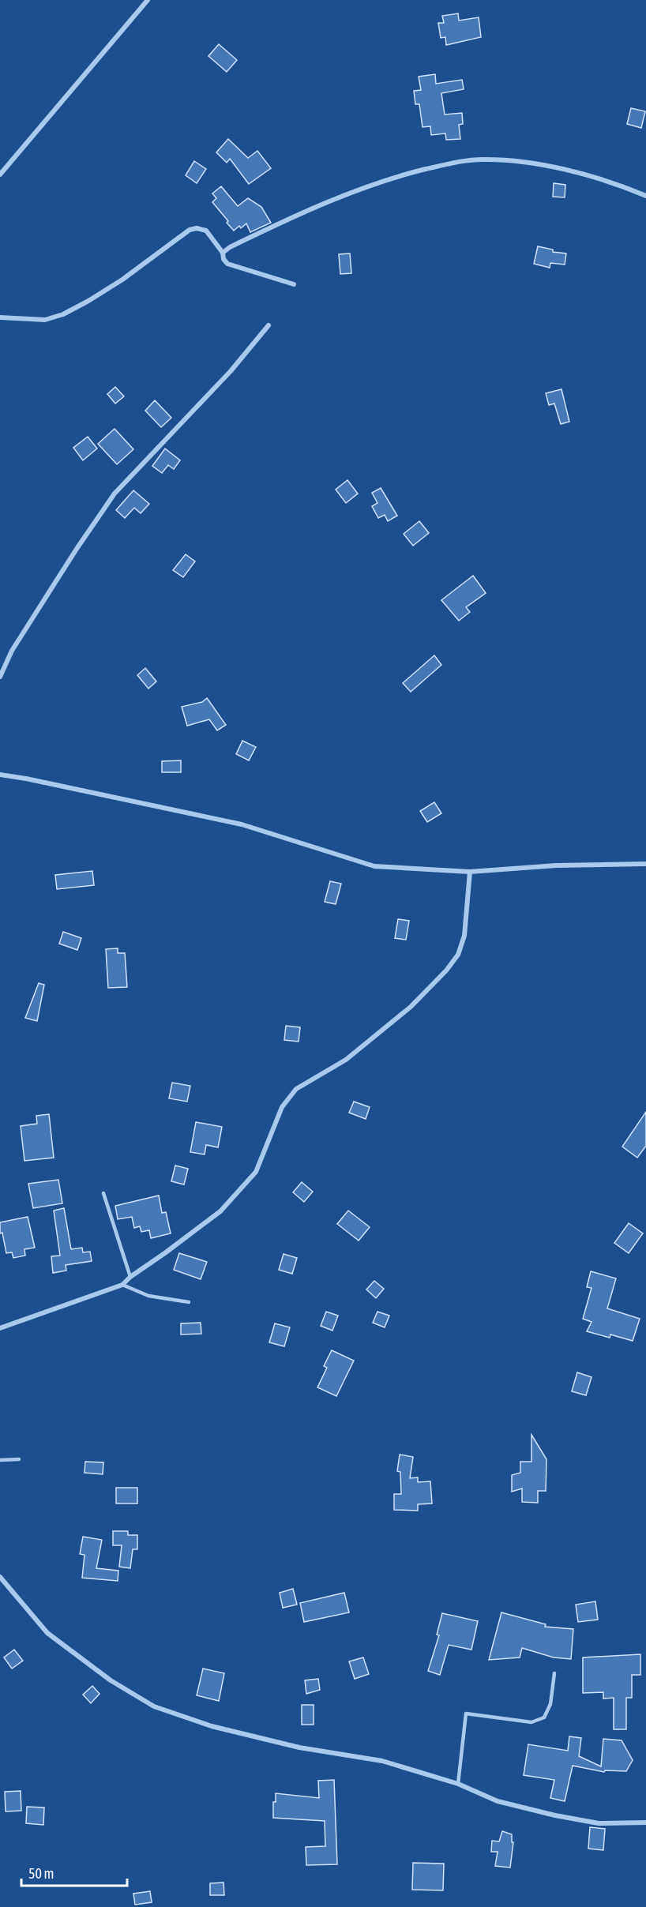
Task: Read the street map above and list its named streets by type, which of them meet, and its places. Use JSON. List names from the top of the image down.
{
  "scale_bar": "50 m"
}
